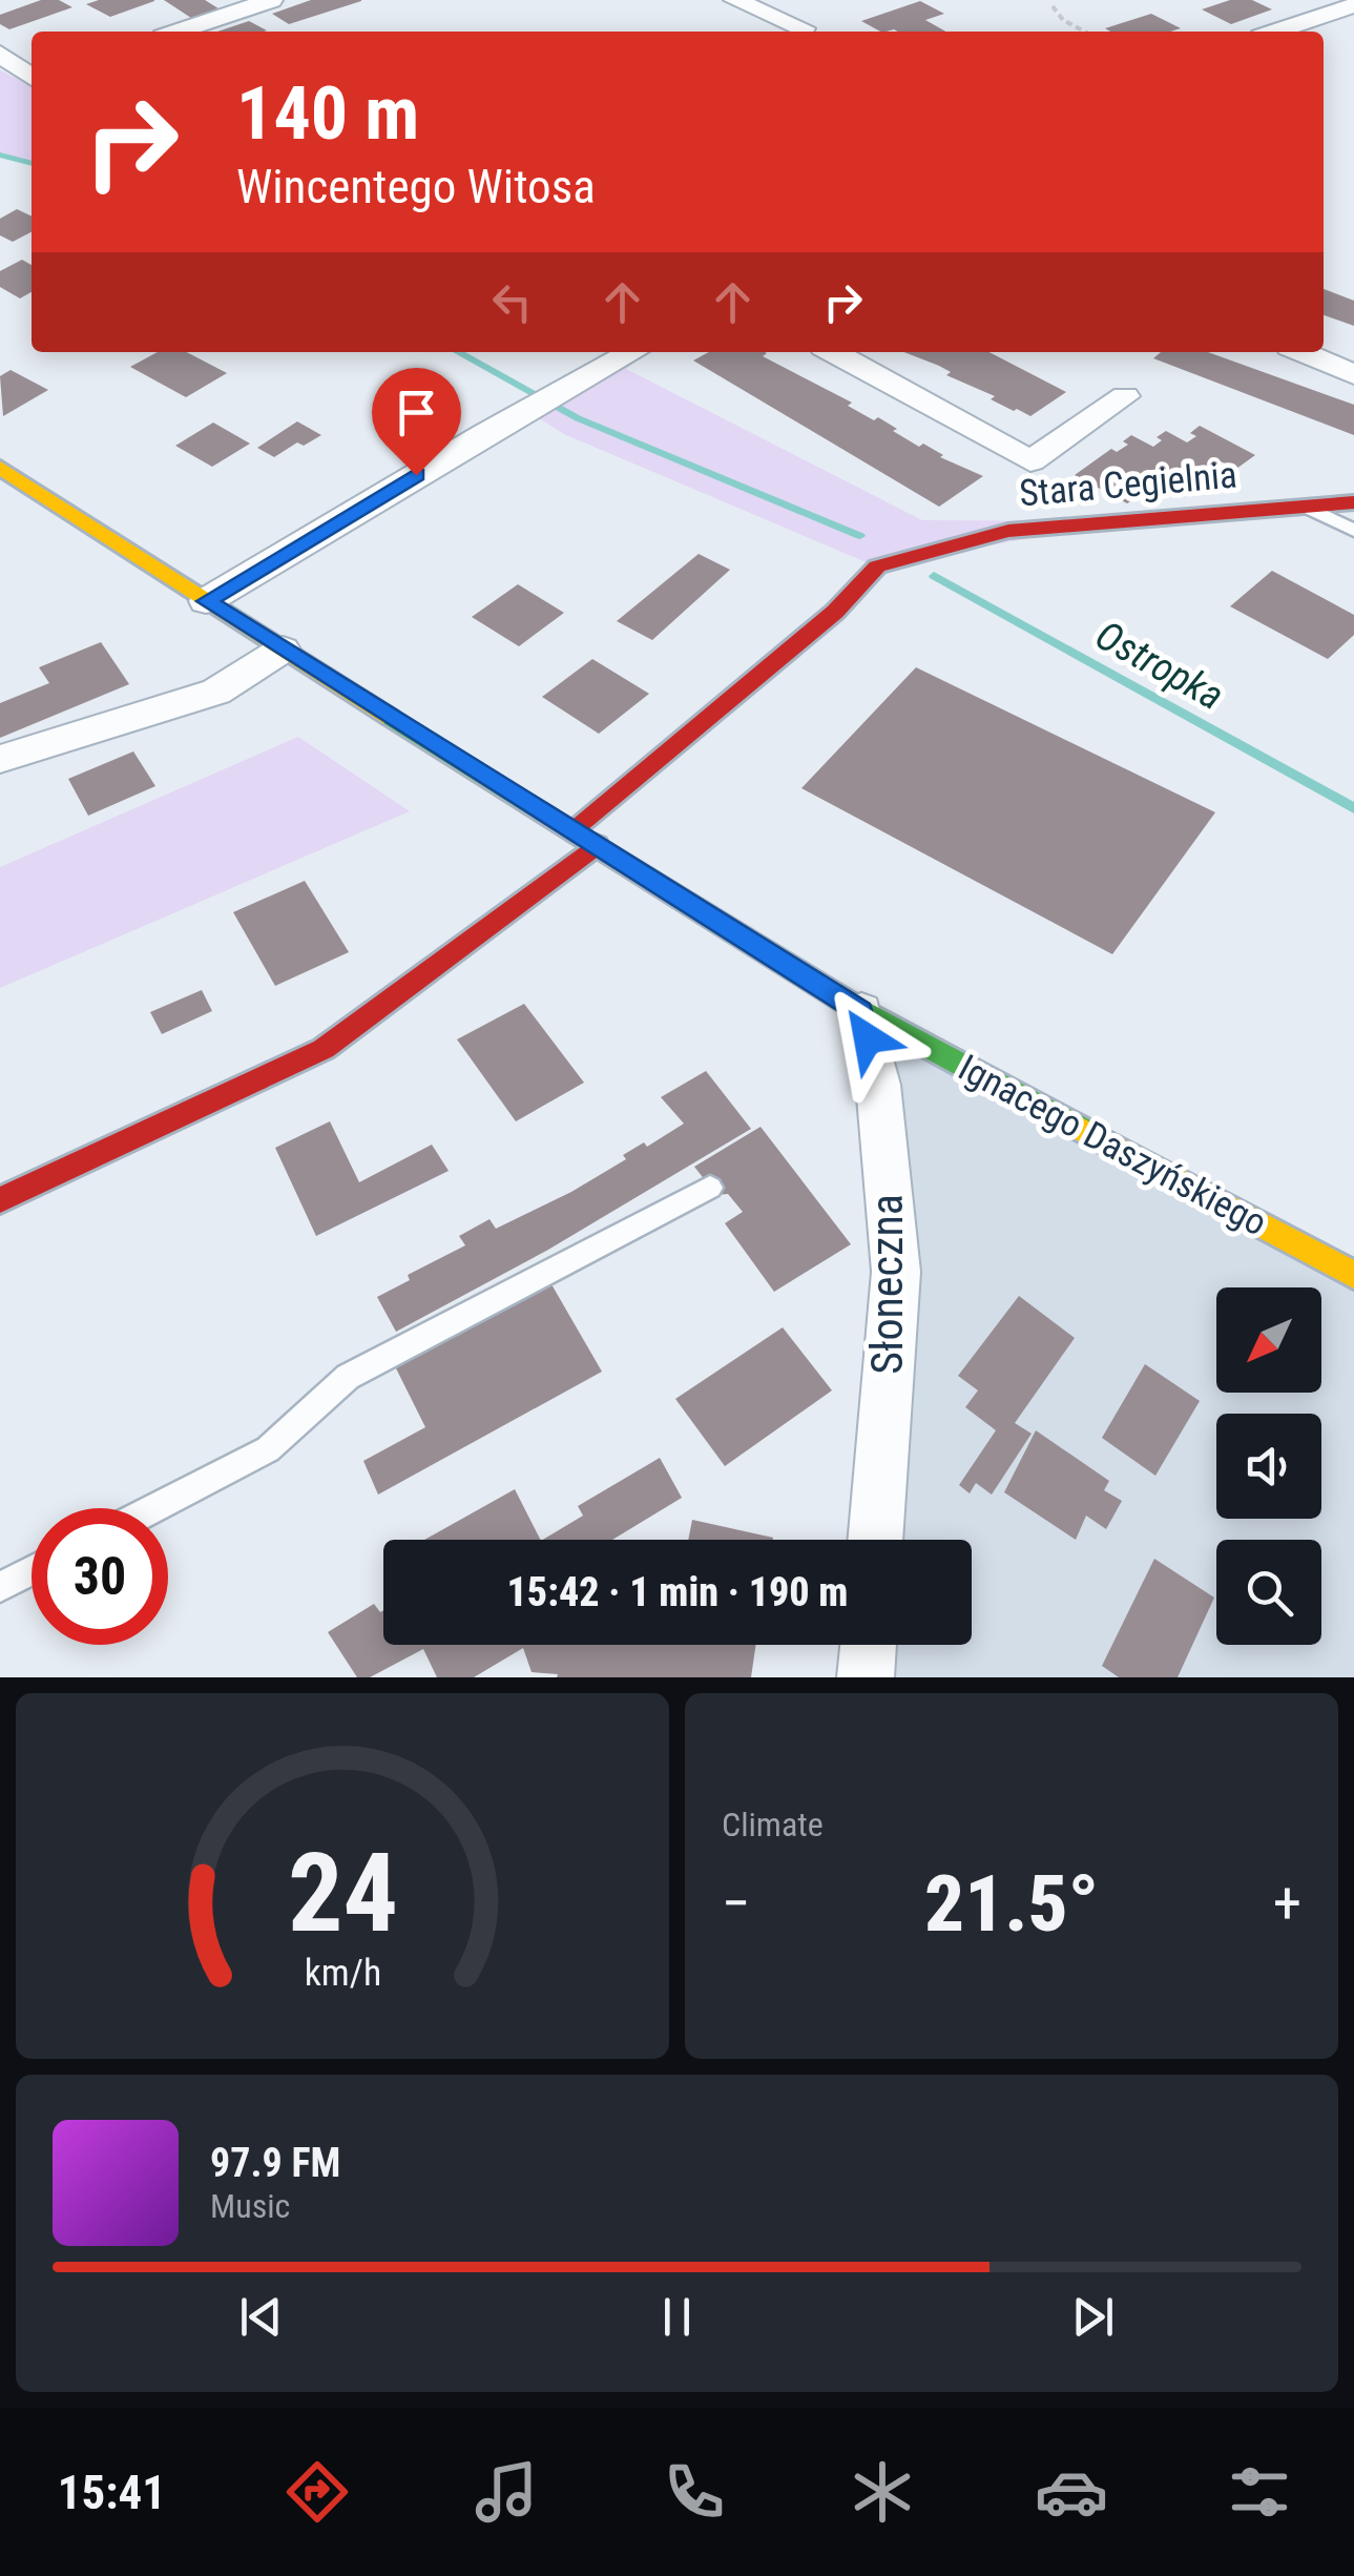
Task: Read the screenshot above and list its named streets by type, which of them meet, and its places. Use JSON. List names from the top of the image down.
{
  "streets": {
    "main road": ["Stara Cegielnia", "Ignacego Daszyńskiego"],
    "street": ["Słoneczna"]
  },
  "crossings": [
    ["Stara Cegielnia", "Ignacego Daszyńskiego"],
    ["Ignacego Daszyńskiego", "Słoneczna"]
  ],
  "water": ["Ostropka"],
  "north": "bottom left",
  "page": {
    "turn": ["140 m", "Wincentego Witosa"],
    "limit": "30",
    "trip": "15:42 · 1 min · 190 m",
    "tile": "Climate",
    "heat": ["−", "21.5°", "+"],
    "song": ["97.9 FM", "Music"],
    "tabs": "15:41",
    "gauge": ["24", "km/h"]
  }
}
